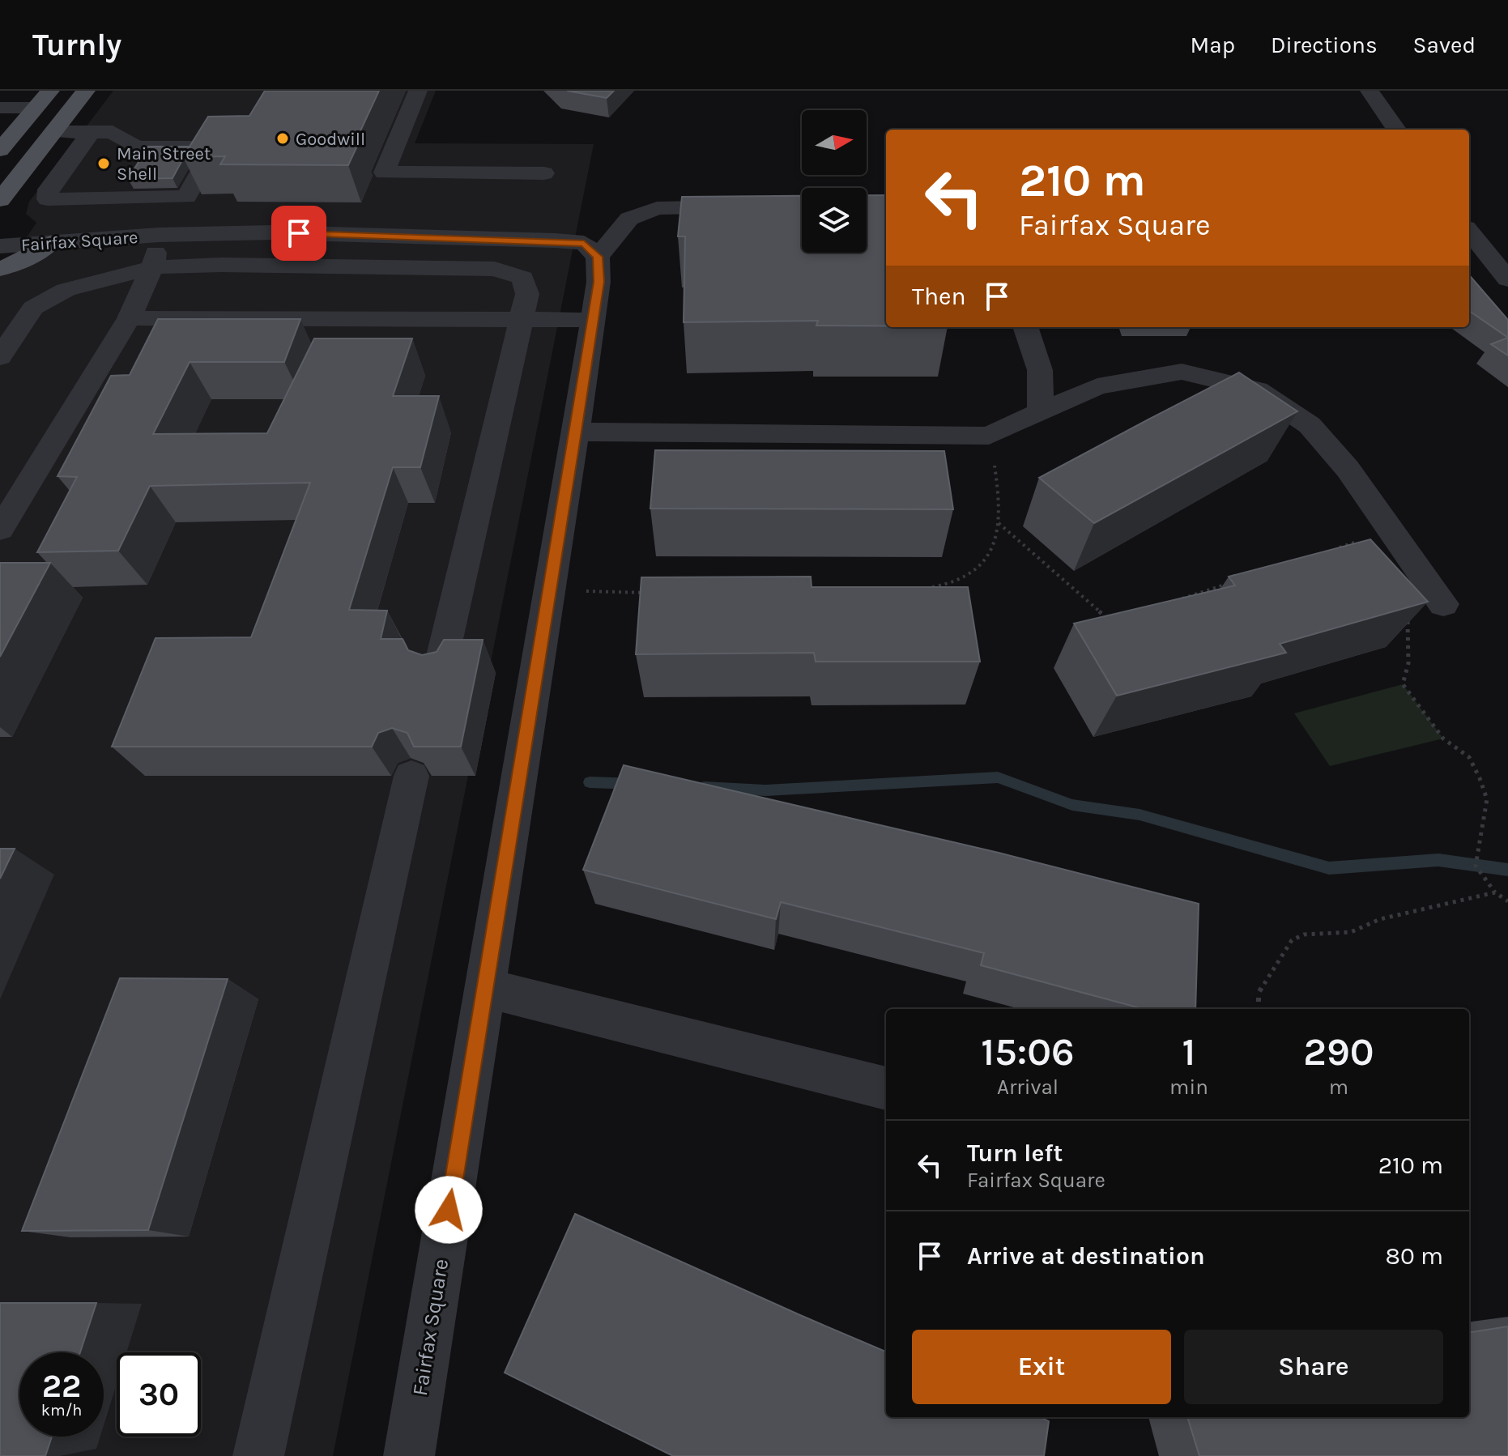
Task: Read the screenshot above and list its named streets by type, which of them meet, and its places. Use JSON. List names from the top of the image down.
{
  "streets": {
    "street": ["Fairfax Square"]
  },
  "places": ["Goodwill", "Main Street Shell"],
  "north": "right",
  "page": {
    "header": "Turnly",
    "nav": ["Map", "Directions", "Saved"],
    "turn": ["210 m", "Fairfax Square"],
    "then": "Then",
    "eta": [
      "15:06",
      "Arrival",
      "1",
      "min",
      "290",
      "m"
    ],
    "list": [
      {
        "name": "Turn left",
        "note": "Fairfax Square",
        "value": "210 m"
      },
      {
        "name": "Arrive at destination",
        "value": "80 m"
      }
    ],
    "buttons": ["Exit", "Share"],
    "speed": "22 km/h",
    "limit": "30"
  }
}
